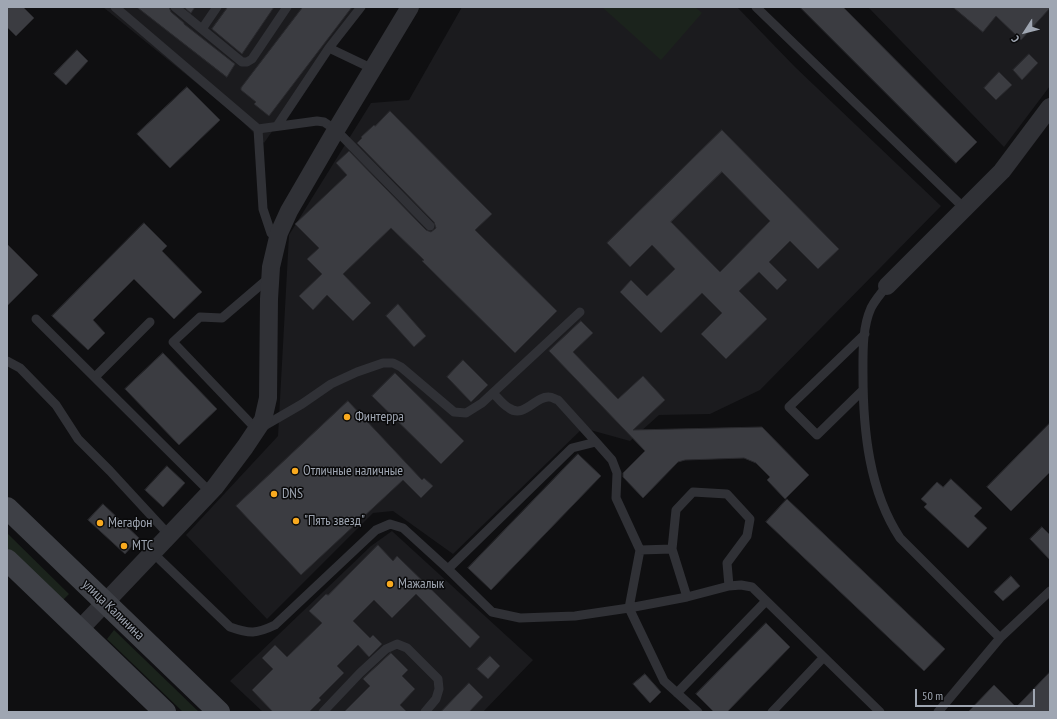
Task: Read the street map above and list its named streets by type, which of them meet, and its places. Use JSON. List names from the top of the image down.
{
  "streets": {
    "main road": ["улица Калинина"]
  },
  "places": [
    "Финтерра",
    "Отличные наличные",
    "DNS",
    "\"Пять звезд\"",
    "Мегафон",
    "МТС",
    "Мажалык"
  ],
  "scale_bar": "50 m",
  "north": "bottom left"
}
